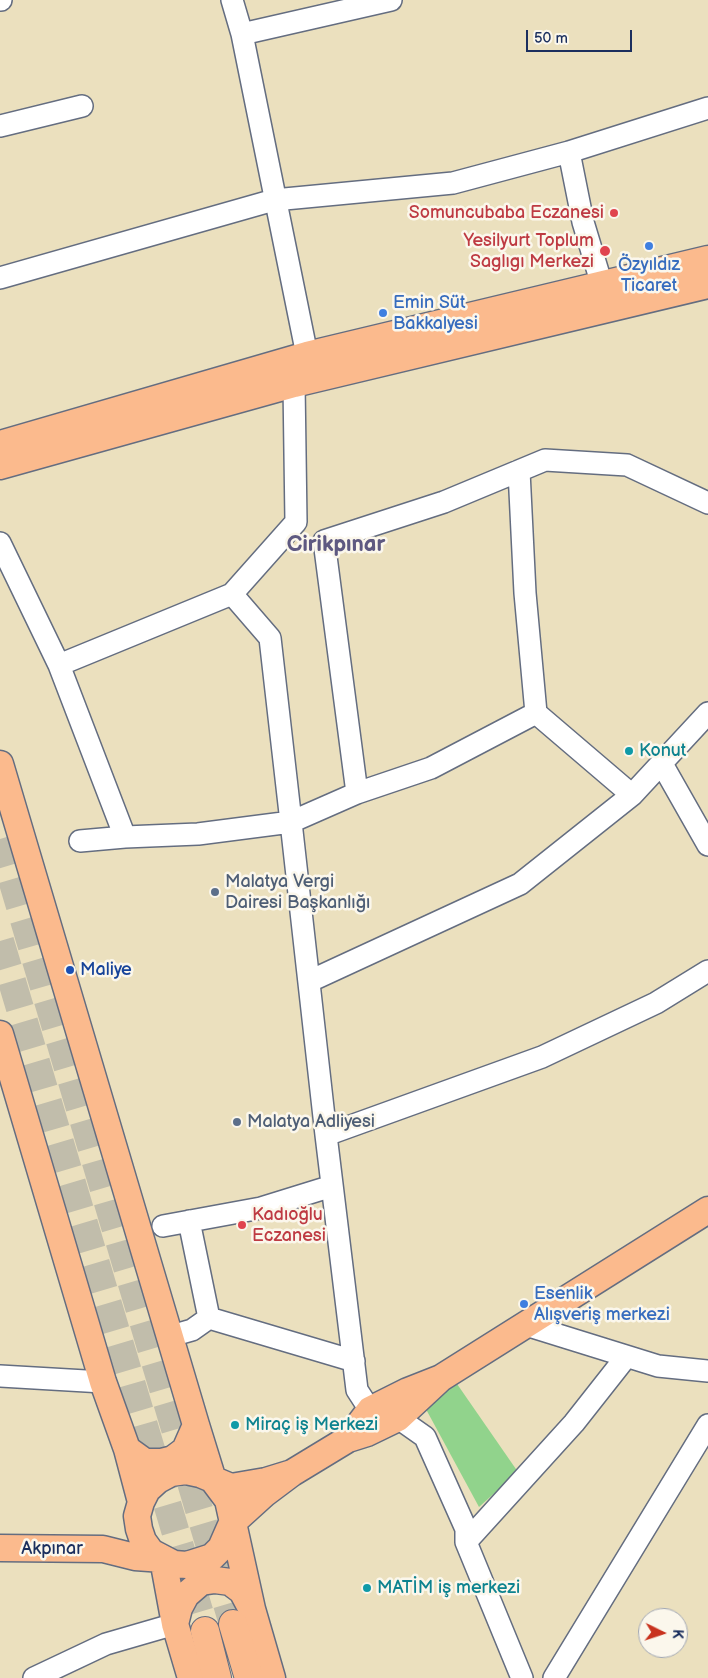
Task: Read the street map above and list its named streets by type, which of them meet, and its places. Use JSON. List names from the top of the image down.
{
  "streets": {
    "main road": ["Akpınar"]
  },
  "districts": ["Cirikpınar"],
  "places": [
    "Somuncubaba Eczanesi",
    "Özyıldız Ticaret",
    "Yesilyurt Toplum Saglıgı Merkezi",
    "Emin Süt Bakkalyesi",
    "Konut",
    "Malatya Vergi Dairesi Başkanlığı",
    "Maliye",
    "Malatya Adliyesi",
    "Kadıoğlu Eczanesi",
    "Esenlik Alışveriş merkezi",
    "Miraç iş Merkezi",
    "MATİM iş merkezi"
  ],
  "scale_bar": "50 m",
  "north": "right"
}
